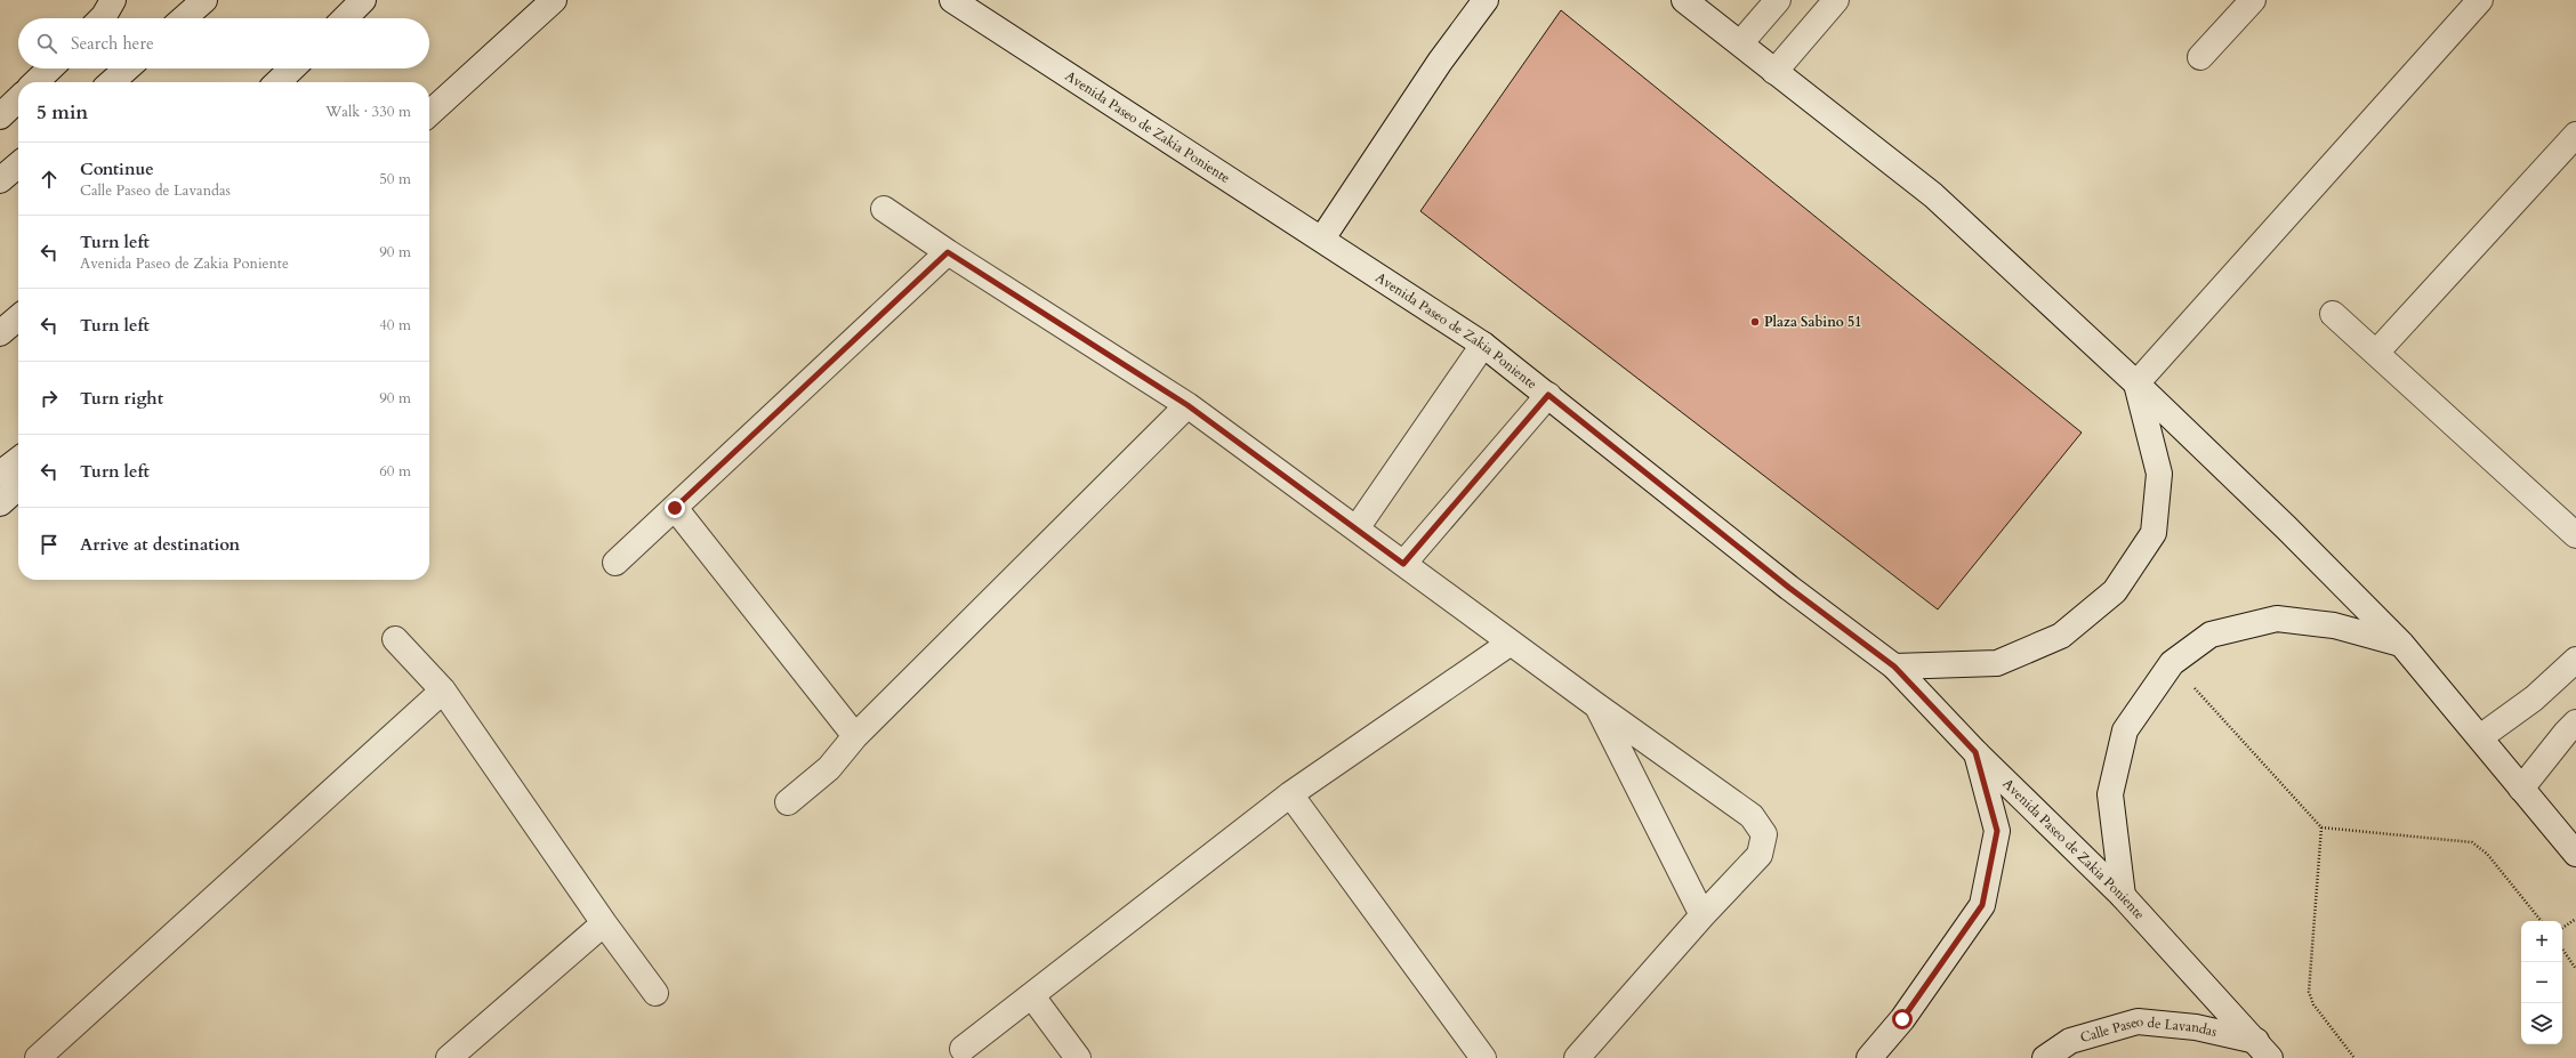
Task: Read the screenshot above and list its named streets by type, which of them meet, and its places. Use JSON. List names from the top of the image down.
{
  "streets": {
    "street": ["Avenida Paseo de Zakia Poniente", "Calle Paseo de Lavandas"]
  },
  "crossings": [
    ["Avenida Paseo de Zakia Poniente", "Calle Paseo de Lavandas"]
  ],
  "places": ["Plaza Sabino 51"],
  "page": {
    "search": "Search here",
    "heading": ["5 min", "Walk · 330 m"],
    "list": [
      ["Continue", "Calle Paseo de Lavandas", "50 m"],
      ["Turn left", "Avenida Paseo de Zakia Poniente", "90 m"],
      ["Turn left", "40 m"],
      ["Turn right", "90 m"],
      ["Turn left", "60 m"],
      "Arrive at destination"
    ],
    "map_buttons": ["+", "−"]
  }
}
